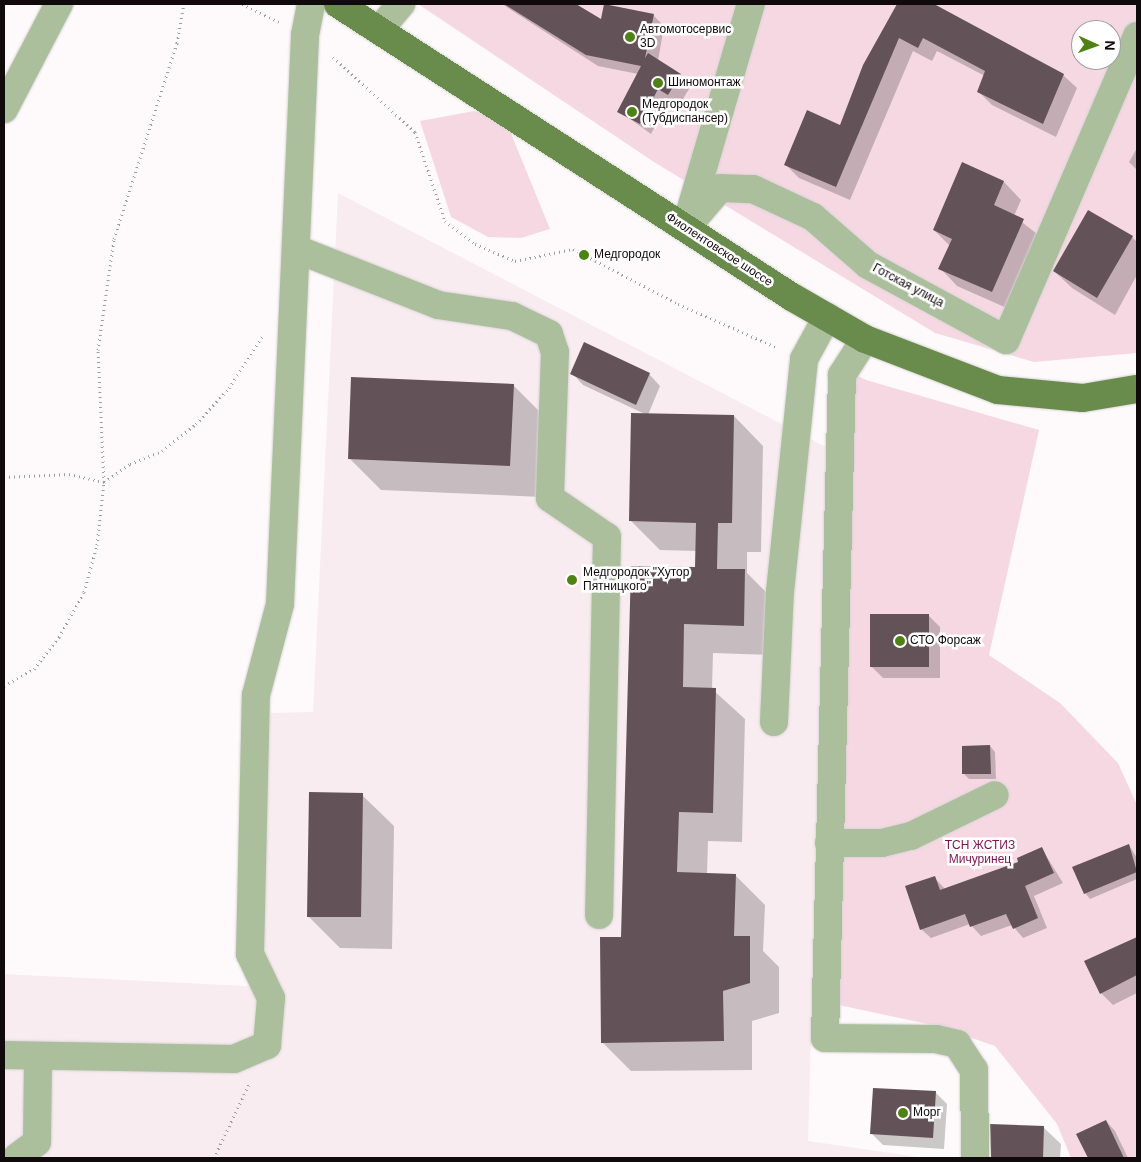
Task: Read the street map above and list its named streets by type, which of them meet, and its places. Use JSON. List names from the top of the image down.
{
  "streets": {
    "main road": ["Фиолентовское шоссе"],
    "street": ["Готская улица"]
  },
  "crossings": [
    ["Фиолентовское шоссе", "Готская улица"]
  ],
  "parks": ["ТСН ЖСТИЗ Мичуринец"],
  "places": [
    "Автомотосервис 3D",
    "Шиномонтаж",
    "Медгородок (Тубдиспансер)",
    "Медгородок",
    "Медгородок \"Хутор Пятницкого\"",
    "СТО Форсаж",
    "Морг"
  ],
  "north": "right"
}
